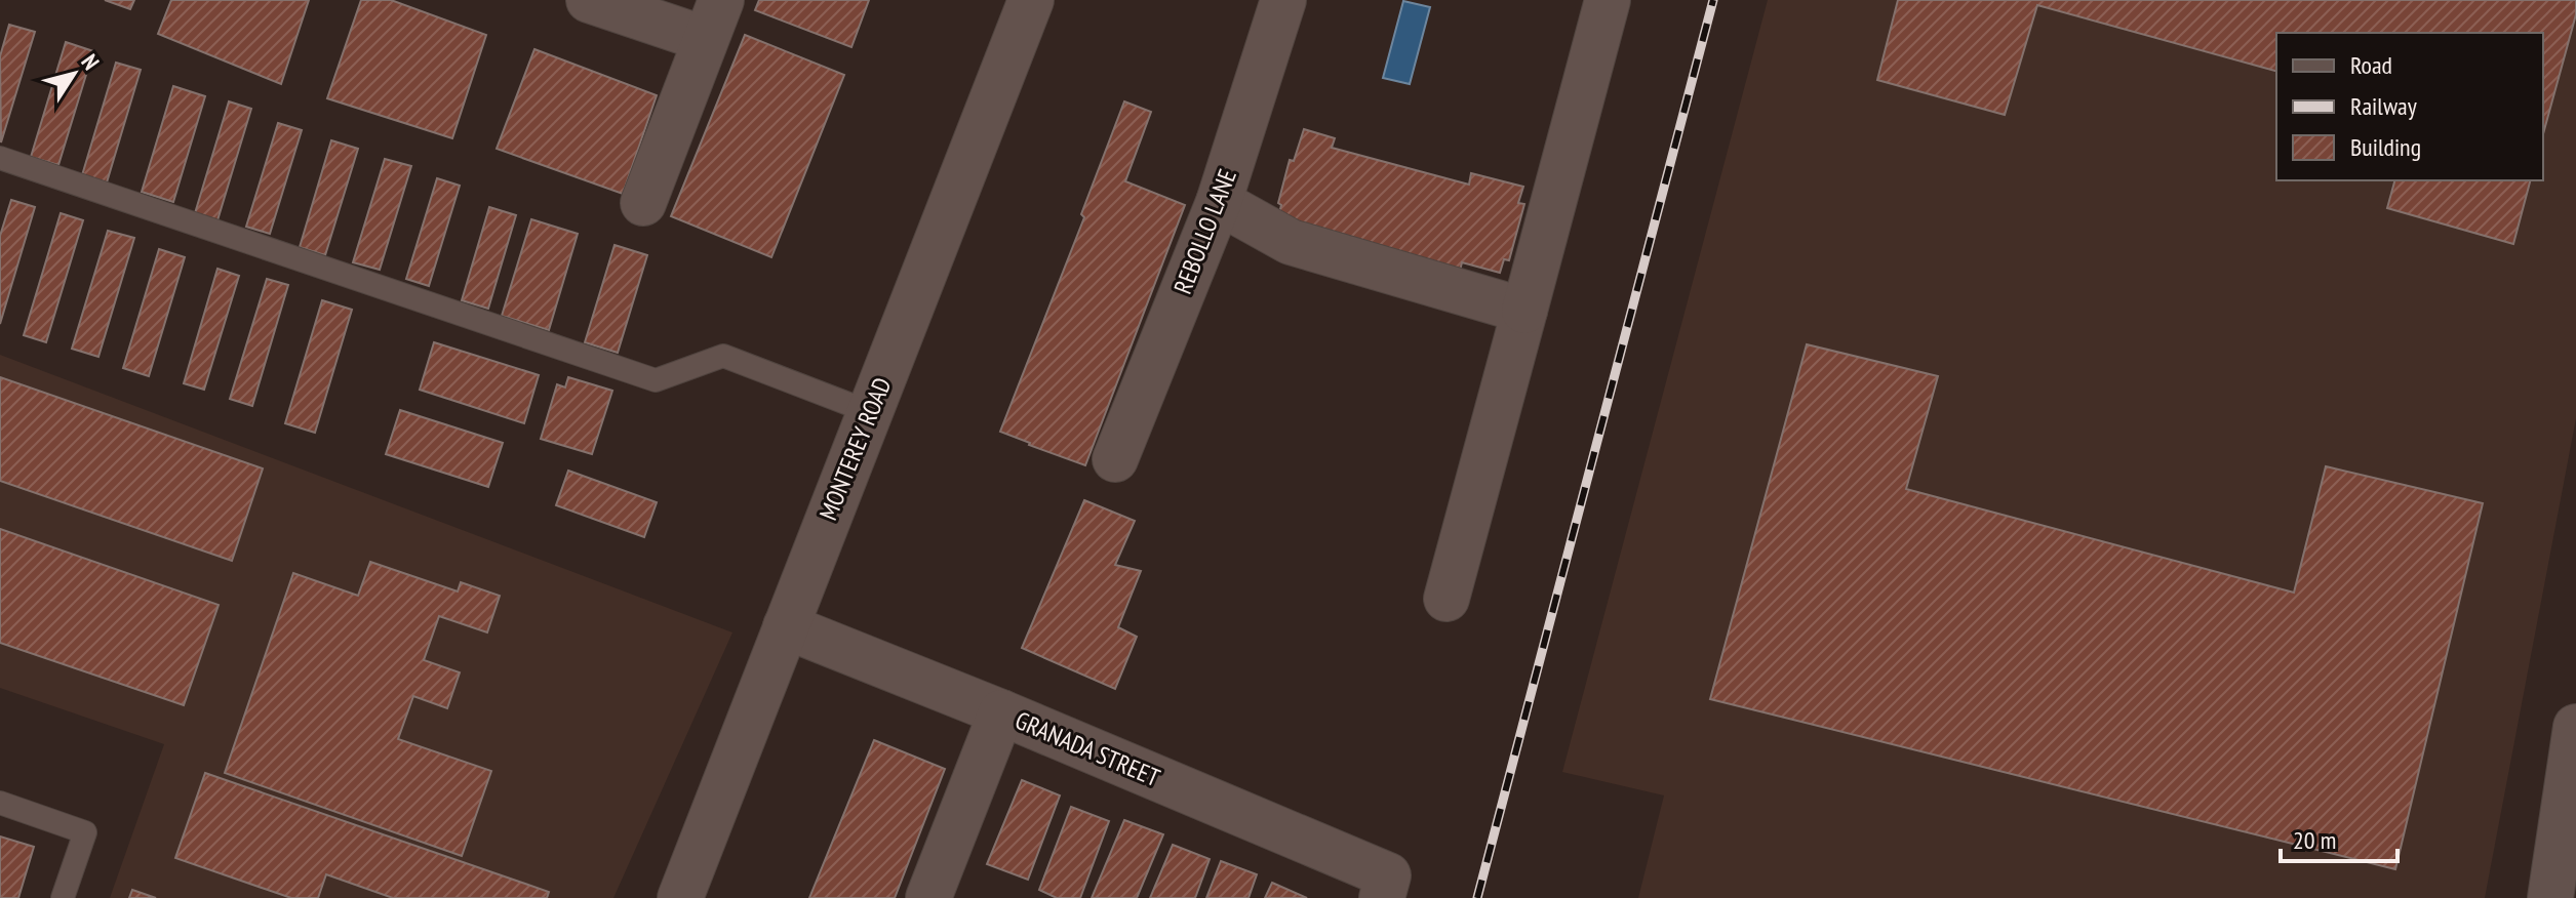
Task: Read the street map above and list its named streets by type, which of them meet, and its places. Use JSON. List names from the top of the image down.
{
  "streets": {
    "street": ["REBOLLO LANE", "MONTEREY ROAD", "GRANADA STREET"]
  },
  "crossings": [
    ["MONTEREY ROAD", "GRANADA STREET"]
  ],
  "legend": ["Road", "Railway", "Building"],
  "scale_bar": "20 m",
  "north": "top right"
}
